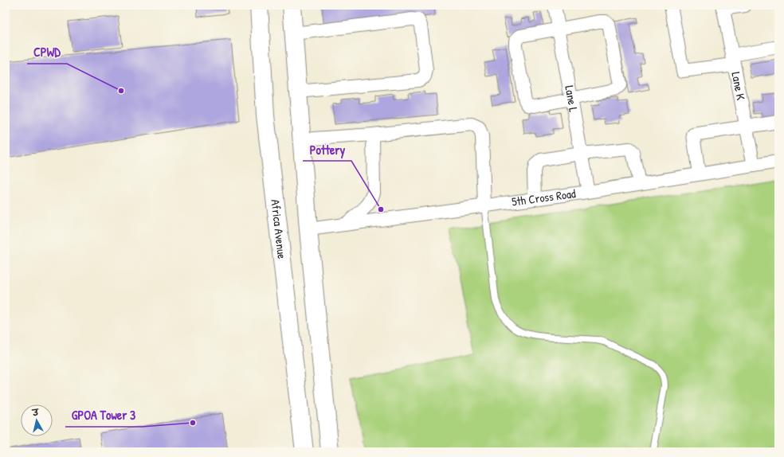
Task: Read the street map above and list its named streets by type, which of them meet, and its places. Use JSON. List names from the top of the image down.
{
  "streets": {
    "main road": ["Africa Avenue"],
    "street": ["Lane K", "Lane L", "5th Cross Road"]
  },
  "crossings": [
    ["Lane K", "5th Cross Road"],
    ["Lane L", "5th Cross Road"]
  ],
  "places": ["CPWD", "Pottery", "GPOA Tower 3"],
  "north": "top"
}
